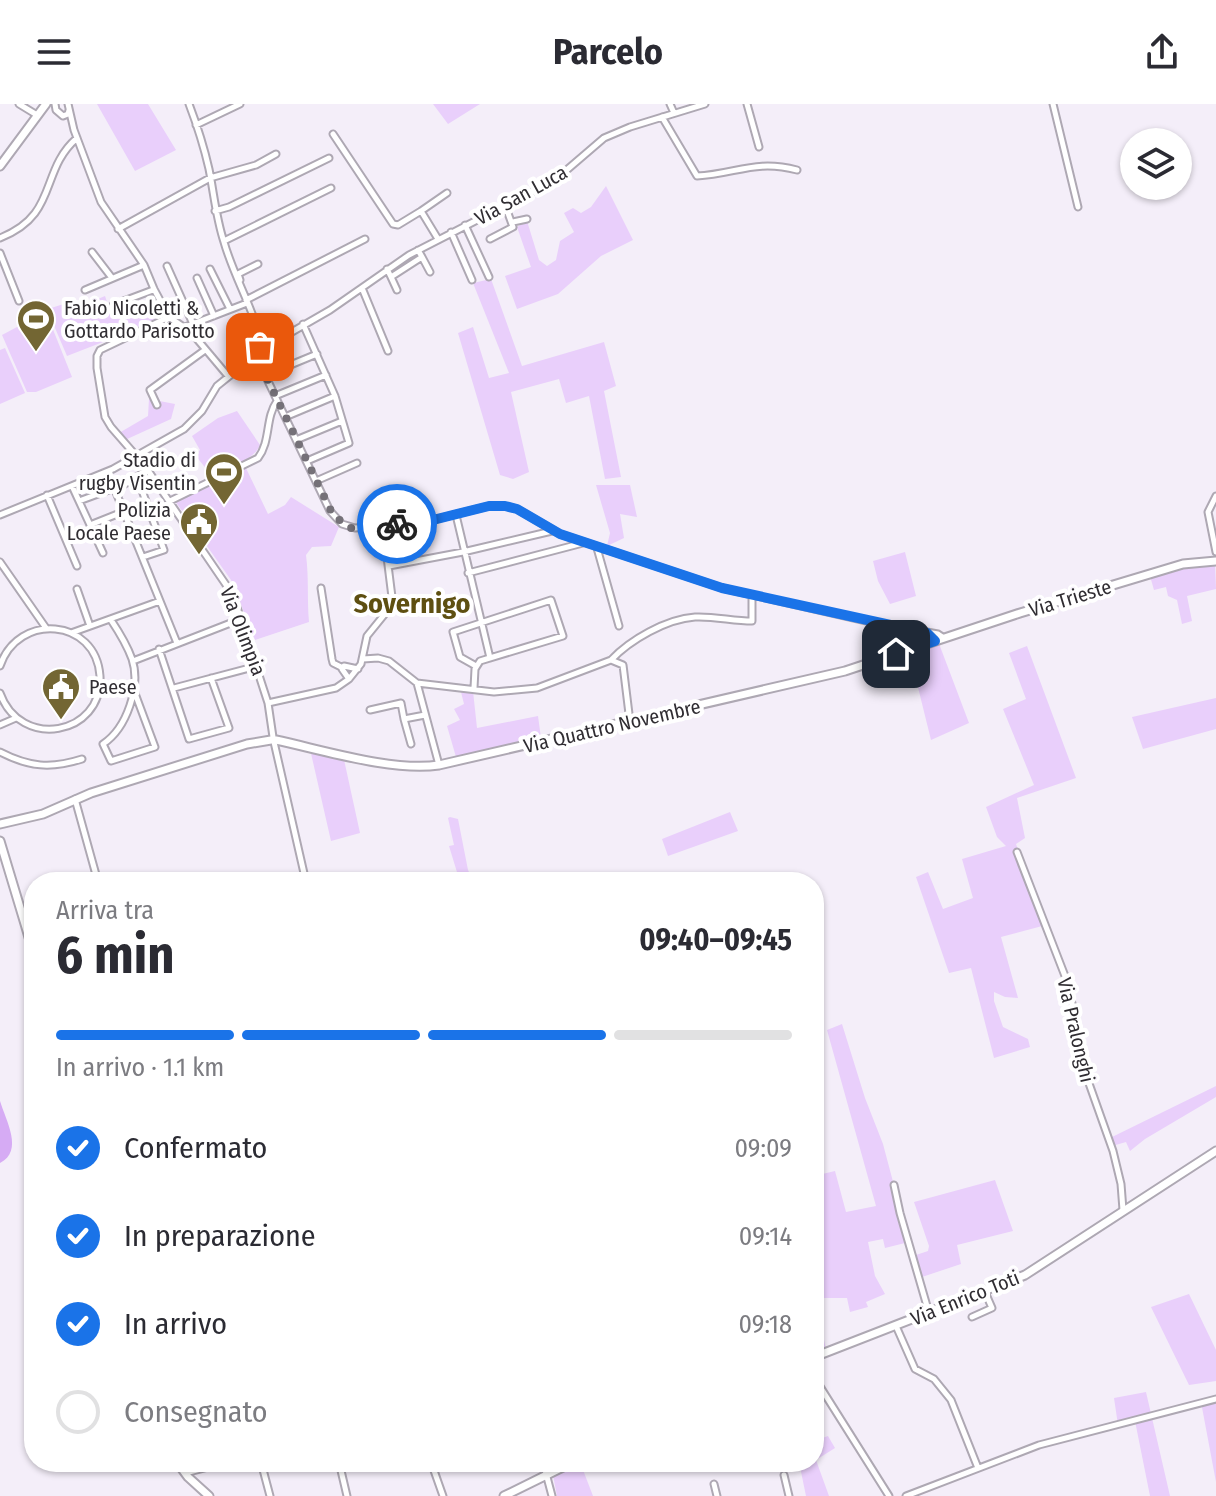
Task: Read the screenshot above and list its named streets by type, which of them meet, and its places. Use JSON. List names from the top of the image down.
{
  "streets": {
    "main road": ["Via Trieste", "Via Quattro Novembre", "Via Enrico Toti"],
    "street": ["Via San Luca", "Via Olimpia", "Via Pralonghi"]
  },
  "crossings": [
    ["Via San Luca", "Via Olimpia"],
    ["Via Trieste", "Via Quattro Novembre"],
    ["Via Olimpia", "Via Quattro Novembre"],
    ["Via Pralonghi", "Via Enrico Toti"]
  ],
  "districts": ["Sovernigo"],
  "places": {
    "sports": ["Fabio Nicoletti & Gottardo Parisotto", "Stadio di rugby Visentin"],
    "public building": ["Polizia Locale Paese", "Paese"]
  },
  "page": {
    "header": "Parcelo",
    "heading": ["6 min", "Arriva tra", "09:40–09:45"],
    "bar": "In arrivo · 1.1 km",
    "list": [
      ["Confermato", "09:09"],
      ["In preparazione", "09:14"],
      ["In arrivo", "09:18"],
      "Consegnato"
    ]
  }
}
